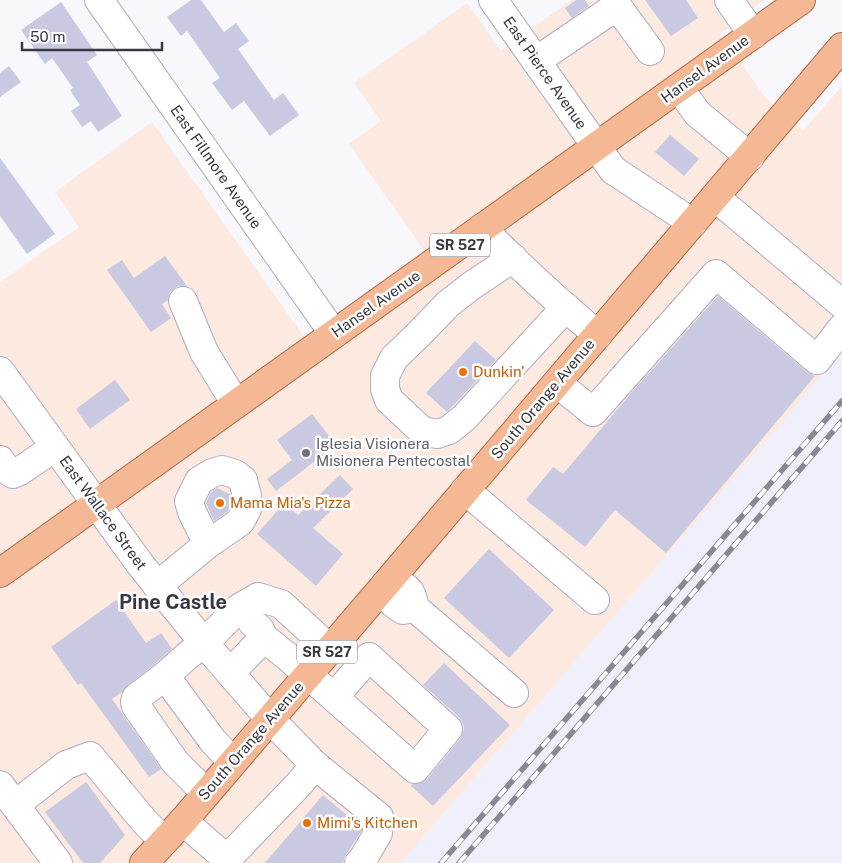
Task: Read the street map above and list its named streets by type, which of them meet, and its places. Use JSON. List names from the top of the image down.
{
  "streets": {
    "main road": ["Hansel Avenue", "SR 527", "South Orange Avenue"],
    "street": ["East Pierce Avenue", "East Fillmore Avenue", "East Wallace Street"]
  },
  "crossings": [
    ["Hansel Avenue", "East Pierce Avenue"],
    ["Hansel Avenue", "East Fillmore Avenue"],
    ["Hansel Avenue", "East Wallace Street"],
    ["East Pierce Avenue", "South Orange Avenue"],
    ["South Orange Avenue", "East Wallace Street"]
  ],
  "districts": ["Pine Castle"],
  "places": [
    "Dunkin'",
    "Iglesia Visionera Misionera Pentecostal",
    "Mama Mia's Pizza",
    "Mimi's Kitchen"
  ],
  "scale_bar": "50 m"
}
